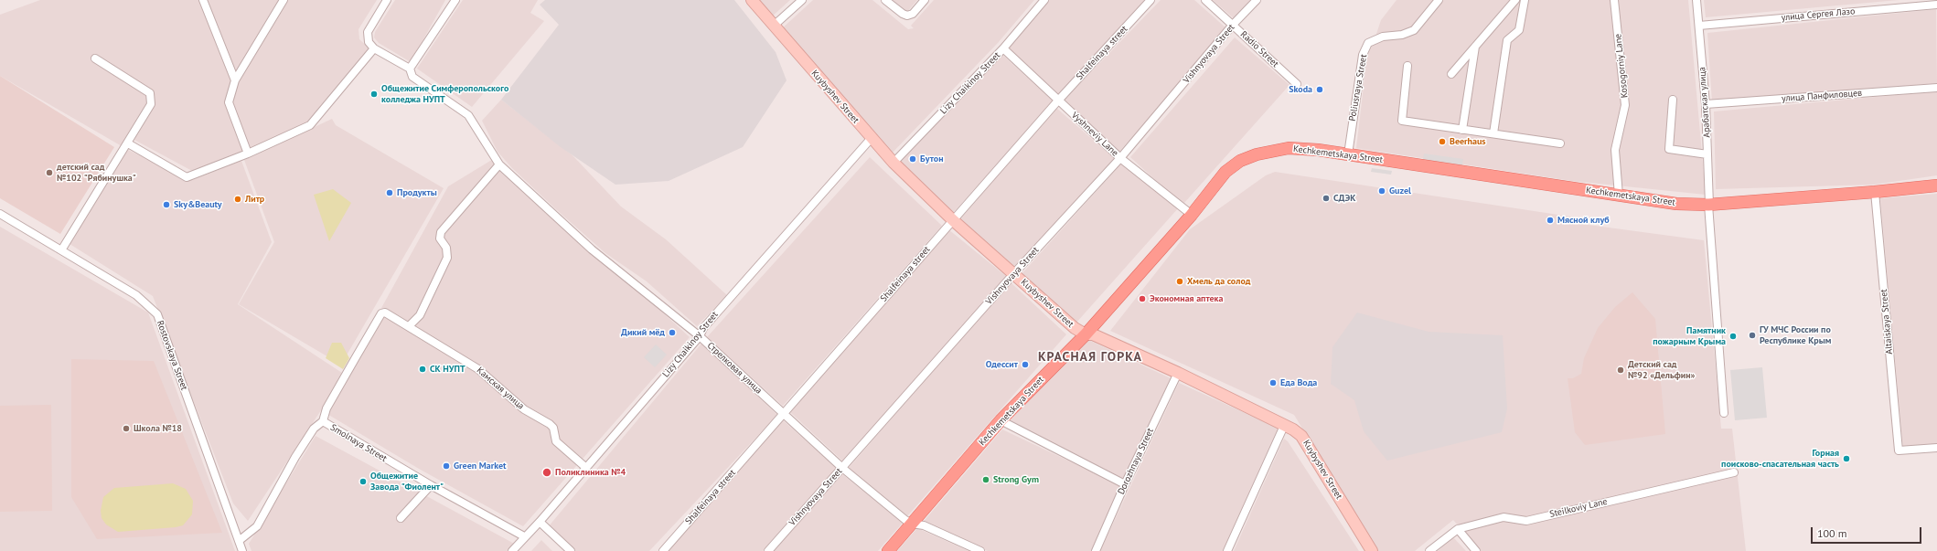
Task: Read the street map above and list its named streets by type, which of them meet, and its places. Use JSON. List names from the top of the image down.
{
  "streets": {
    "main road": ["Kuybyshev Street", "Kechkemetskaya Street"],
    "street": [
      "улица Сергея Лазо",
      "Radio Street",
      "Shalfeinaya street",
      "Vishnyovaya Street",
      "Kosogorniy Lane",
      "Lizy Chaikinoy Street",
      "Poliusnaya Street",
      "улица Панфиловцев",
      "Арабатская улица",
      "Vyshneviy Lane",
      "Altaiskaya Street",
      "Rostovskaya Street",
      "Стрелковая улица",
      "Камская улица",
      "Smolnaya Street",
      "Dorozhnaya Street",
      "Steilkoviy Lane"
    ]
  },
  "crossings": [
    ["улица Сергея Лазо", "Арабатская улица"],
    ["Radio Street", "Vishnyovaya Street"],
    ["Shalfeinaya street", "Kuybyshev Street"],
    ["Shalfeinaya street", "Vyshneviy Lane"],
    ["Shalfeinaya street", "Стрелковая улица"],
    ["Vishnyovaya Street", "Kuybyshev Street"],
    ["Vishnyovaya Street", "Vyshneviy Lane"],
    ["Vishnyovaya Street", "Стрелковая улица"],
    ["Kosogorniy Lane", "Kechkemetskaya Street"],
    ["Lizy Chaikinoy Street", "Kuybyshev Street"],
    ["Lizy Chaikinoy Street", "Vyshneviy Lane"],
    ["Lizy Chaikinoy Street", "Стрелковая улица"],
    ["Lizy Chaikinoy Street", "Камская улица"],
    ["Lizy Chaikinoy Street", "Smolnaya Street"],
    ["Poliusnaya Street", "Kechkemetskaya Street"],
    ["улица Панфиловцев", "Арабатская улица"],
    ["Kuybyshev Street", "Kechkemetskaya Street"],
    ["Kuybyshev Street", "Dorozhnaya Street"],
    ["Арабатская улица", "Kechkemetskaya Street"],
    ["Vyshneviy Lane", "Kechkemetskaya Street"],
    ["Kechkemetskaya Street", "Altaiskaya Street"],
    ["Kechkemetskaya Street", "Стрелковая улица"],
    ["Rostovskaya Street", "Smolnaya Street"],
    ["Камская улица", "Smolnaya Street"]
  ],
  "districts": ["КРАСНАЯ ГОРКА"],
  "places": [
    "Skoda",
    "Общежитие Симферопольского колледжа НУПТ",
    "Beerhaus",
    "Бутон",
    "детский сад №102 \"Рябинушка\"",
    "Guzel",
    "Продукты",
    "СДЭК",
    "Литр",
    "Sky&Beauty",
    "Мясной клуб",
    "Хмель да солод",
    "Экономная аптека",
    "Дикий мёд",
    "ГУ МЧС России по Республике Крым",
    "Памятник пожарным Крыма",
    "Одессит",
    "СК НУПТ",
    "Детский сад №92 «Дельфин»",
    "Еда Вода",
    "Школа №18",
    "Горная поисково-спасательная часть",
    "Green Market",
    "Поликлиника №4",
    "Strong Gym",
    "Общежитие Завода \"Фиолент\""
  ],
  "scale_bar": "100 m"
}
